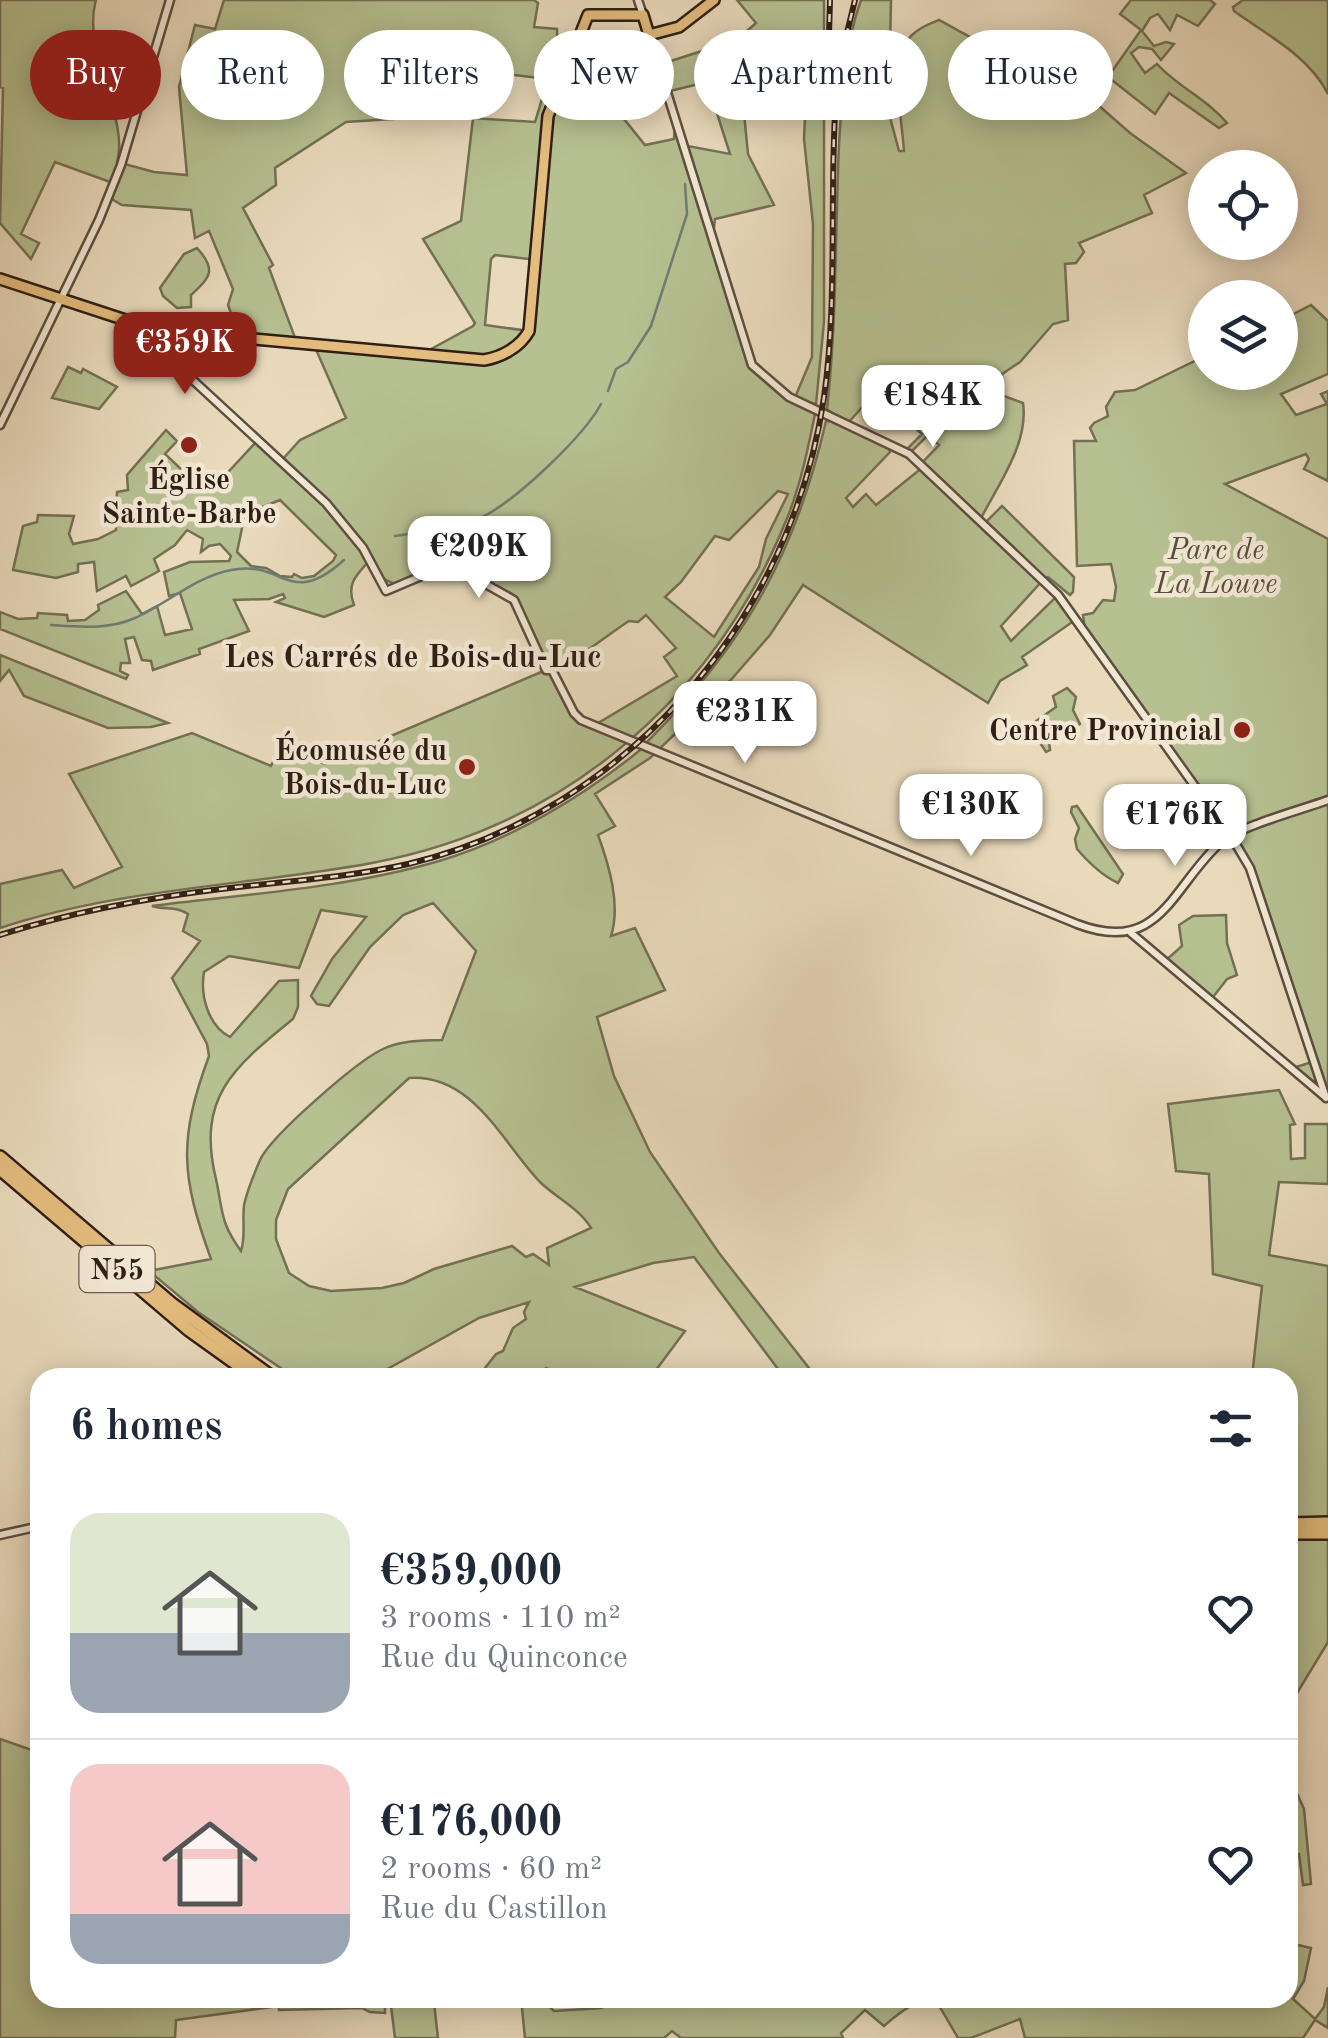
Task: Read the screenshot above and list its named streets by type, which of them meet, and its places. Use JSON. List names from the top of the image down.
{
  "streets": {
    "highway": ["N55"]
  },
  "districts": ["Les Carrés de Bois-du-Luc"],
  "parks": ["Parc de La Louve"],
  "places": ["Église Sainte-Barbe", "Centre Provincial", "Écomusée du Bois-du-Luc"],
  "page": {
    "chip": [
      "Buy",
      "Rent",
      "Filters",
      "New",
      "Apartment",
      "House"
    ],
    "price": [
      "€359K",
      "€184K",
      "€209K",
      "€231K",
      "€130K",
      "€176K"
    ],
    "heading": "6 homes",
    "list": [
      {
        "name": "€359,000",
        "note": "3 rooms · 110 m² · Rue du Quinconce"
      },
      {
        "name": "€176,000",
        "note": "2 rooms · 60 m² · Rue du Castillon"
      }
    ]
  }
}
